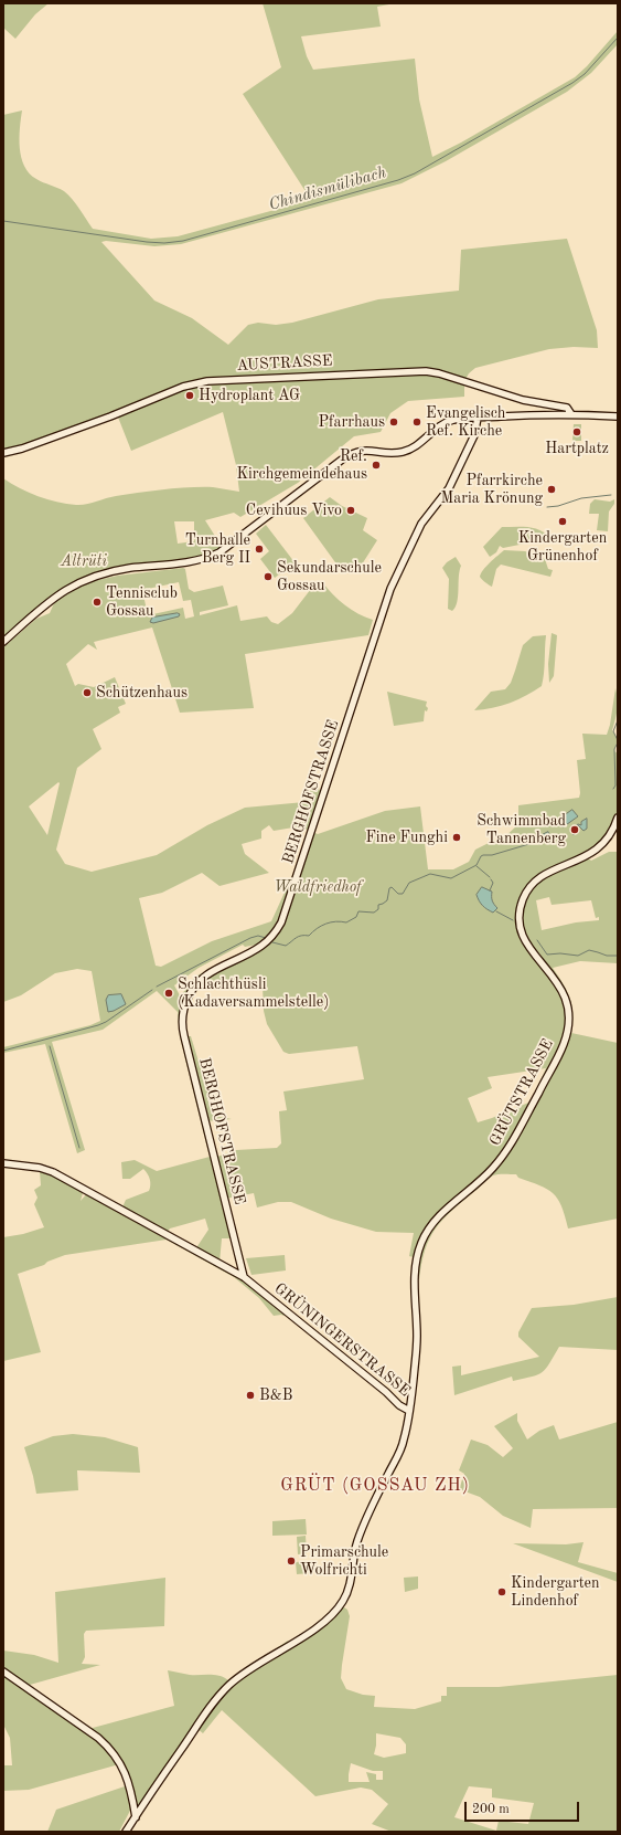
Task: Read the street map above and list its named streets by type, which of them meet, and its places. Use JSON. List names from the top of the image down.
{
  "streets": {
    "street": [
      "AUSTRASSE",
      "BERGHOFSTRASSE",
      "GRÜTSTRASSE",
      "GRÜNINGERSTRASSE"
    ]
  },
  "crossings": [
    ["BERGHOFSTRASSE", "GRÜNINGERSTRASSE"],
    ["GRÜTSTRASSE", "GRÜNINGERSTRASSE"]
  ],
  "districts": ["GRÜT (GOSSAU ZH)"],
  "water": ["Chindismülibach"],
  "parks": ["Altrüti", "Waldfriedhof"],
  "places": [
    "Hydroplant AG",
    "Pfarrhaus",
    "Evangelisch Ref. Kirche",
    "Hartplatz",
    "Ref. Kirchgemeindehaus",
    "Pfarrkirche Maria Krönung",
    "Cevihuus Vivo",
    "Kindergarten Grünenhof",
    "Turnhalle Berg II",
    "Sekundarschule Gossau",
    "Tennisclub Gossau",
    "Schützenhaus",
    "Schwimmbad Tannenberg",
    "Fine Funghi",
    "Schlachthüsli (Kadaversammelstelle)",
    "B&B",
    "Primarschule Wolfrichti",
    "Kindergarten Lindenhof"
  ],
  "scale_bar": "200 m"
}
